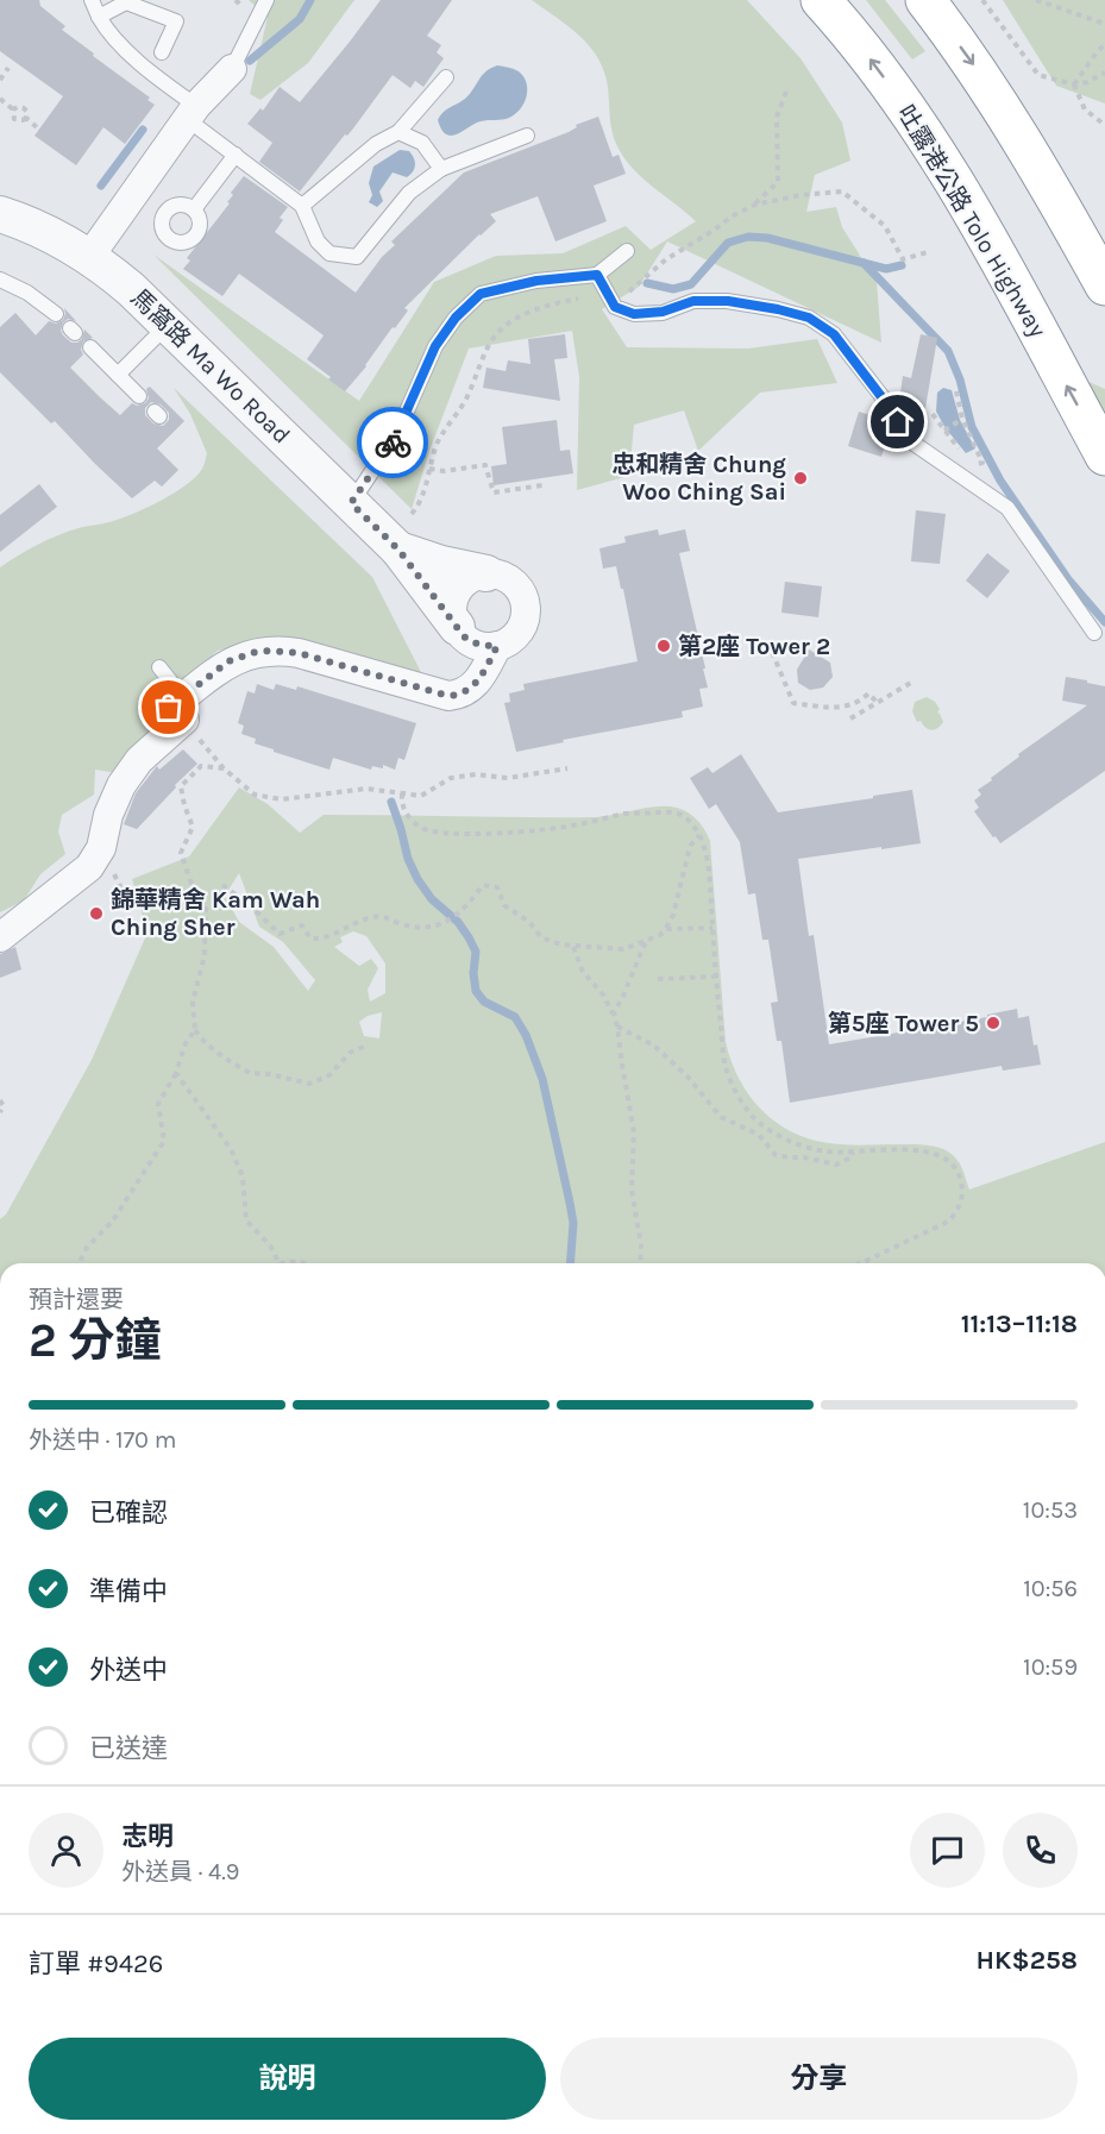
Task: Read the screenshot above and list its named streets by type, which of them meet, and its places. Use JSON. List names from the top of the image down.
{
  "streets": {
    "highway": ["吐露港公路 Tolo Highway"],
    "street": ["馬窩路 Ma Wo Road"]
  },
  "places": [
    "忠和精舍 Chung Woo Ching Sai",
    "第2座 Tower 2",
    "錦華精舍 Kam Wah Ching Sher",
    "第5座 Tower 5"
  ],
  "page": {
    "heading": ["2 分鐘", "預計還要", "11:13–11:18"],
    "panel": [
      "志明",
      "外送員 · 4.9",
      "訂單 #9426",
      "HK$258"
    ],
    "bar": "外送中 · 170 m",
    "list": [
      ["已確認", "10:53"],
      ["準備中", "10:56"],
      ["外送中", "10:59"],
      "已送達"
    ],
    "buttons": ["說明", "分享"]
  }
}
